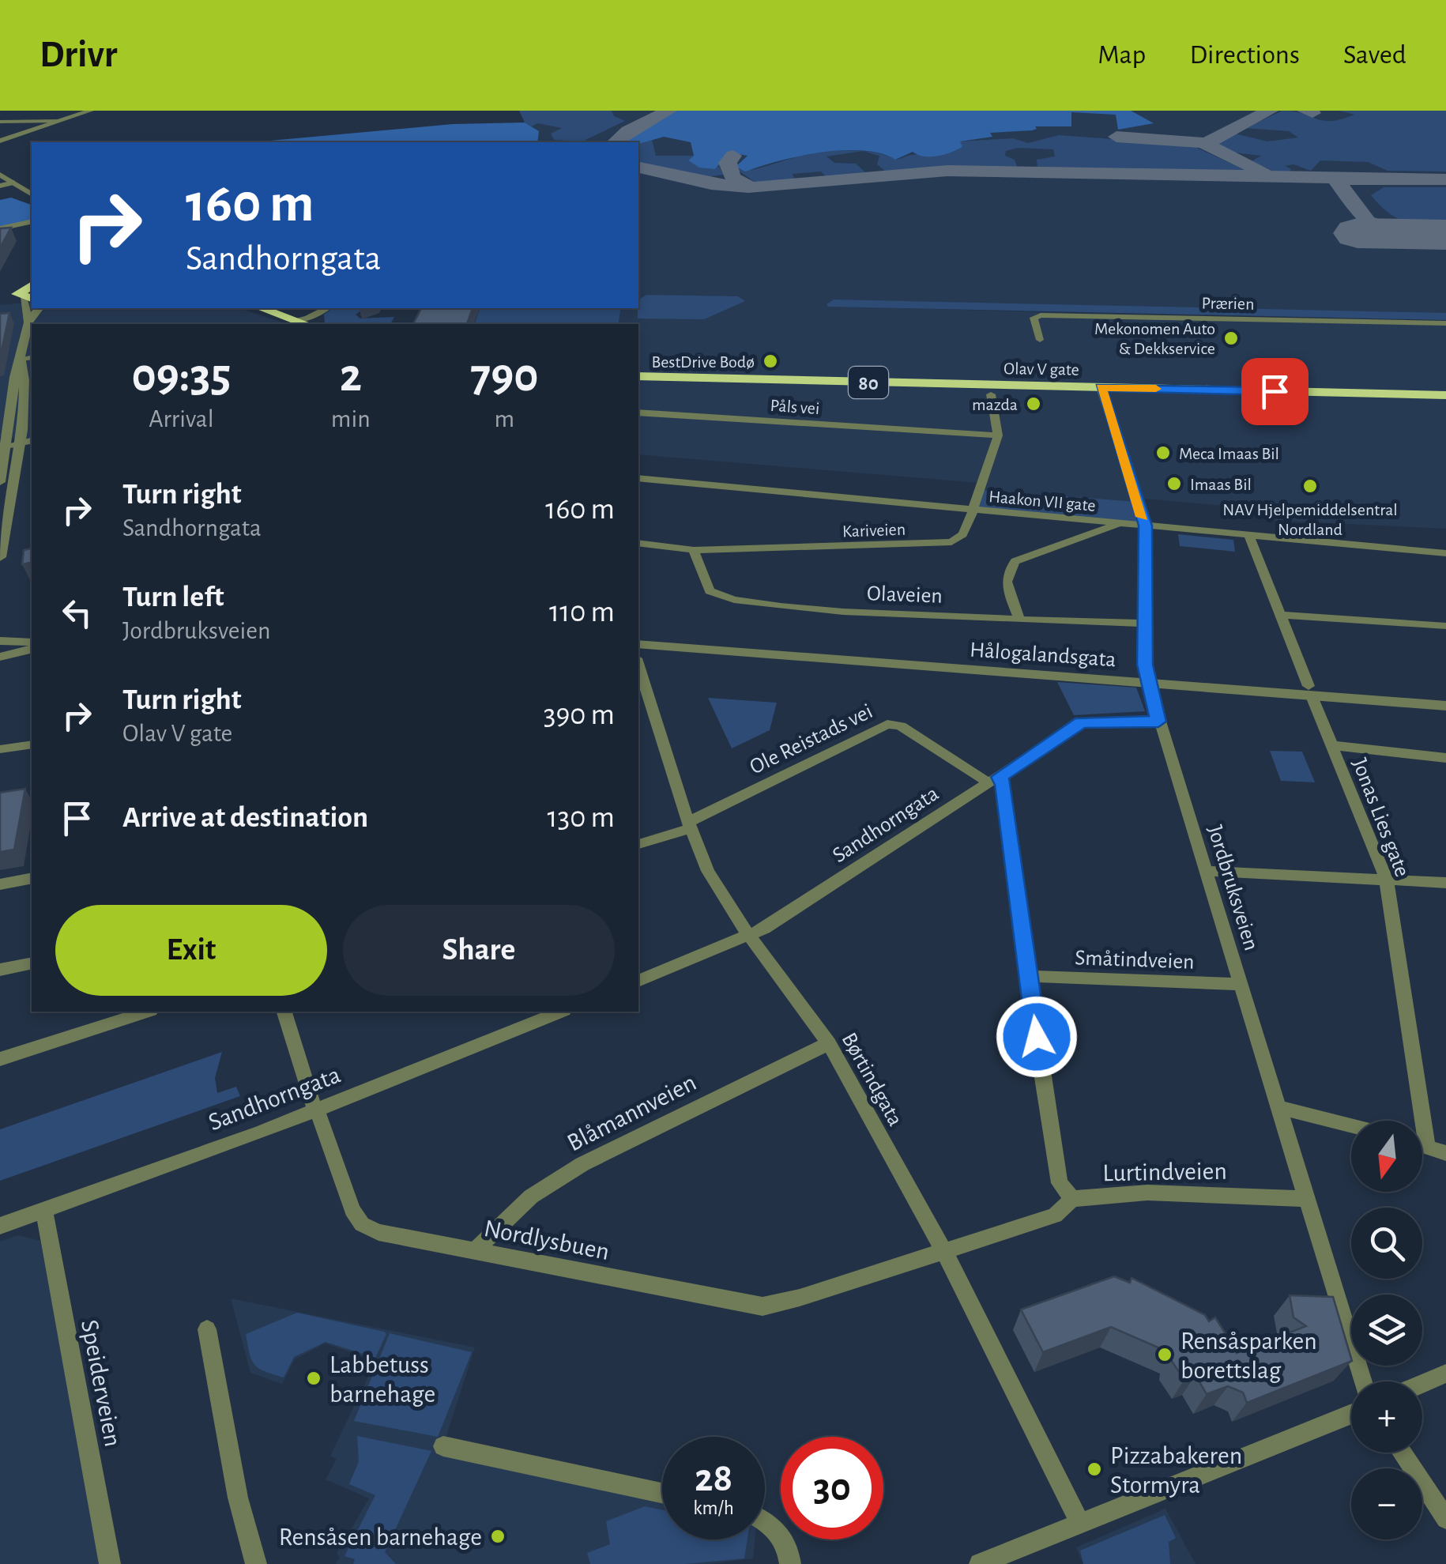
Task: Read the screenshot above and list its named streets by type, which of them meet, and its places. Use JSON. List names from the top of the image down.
{
  "streets": {
    "highway": ["Olav V gate", "80"],
    "street": [
      "Prærien",
      "Påls vei",
      "Haakon VII gate",
      "Kariveien",
      "Olaveien",
      "Hålogalandsgata",
      "Ole Reistads vei",
      "Jonas Lies gate",
      "Sandhorngata",
      "Jordbruksveien",
      "Småtindveien",
      "Børtindgata",
      "Blåmannveien",
      "Lurtindveien",
      "Nordlysbuen",
      "Speiderveien"
    ]
  },
  "crossings": [
    ["Olav V gate", "Jordbruksveien"],
    ["Påls vei", "Kariveien"],
    ["Haakon VII gate", "Kariveien"],
    ["Haakon VII gate", "Jonas Lies gate"],
    ["Haakon VII gate", "Jordbruksveien"],
    ["Kariveien", "Olaveien"],
    ["Olaveien", "Jordbruksveien"],
    ["Hålogalandsgata", "Jonas Lies gate"],
    ["Hålogalandsgata", "Jordbruksveien"],
    ["Ole Reistads vei", "Sandhorngata"],
    ["Ole Reistads vei", "Børtindgata"],
    ["Sandhorngata", "Jordbruksveien"],
    ["Sandhorngata", "Børtindgata"],
    ["Sandhorngata", "Nordlysbuen"],
    ["Sandhorngata", "Speiderveien"],
    ["Jordbruksveien", "Småtindveien"],
    ["Jordbruksveien", "Lurtindveien"],
    ["Børtindgata", "Blåmannveien"],
    ["Børtindgata", "Lurtindveien"],
    ["Børtindgata", "Nordlysbuen"],
    ["Blåmannveien", "Nordlysbuen"],
    ["Lurtindveien", "Nordlysbuen"]
  ],
  "places": [
    "Mekonomen Auto & Dekkservice",
    "BestDrive Bodø",
    "mazda",
    "Meca Imaas Bil",
    "Imaas Bil",
    "NAV Hjelpemiddelsentral Nordland",
    "Rensåsparken borettslag",
    "Labbetuss barnehage",
    "Pizzabakeren Stormyra",
    "Rensåsen barnehage"
  ],
  "north": "bottom",
  "page": {
    "header": "Drivr",
    "nav": ["Map", "Directions", "Saved"],
    "turn": ["160 m", "Sandhorngata"],
    "eta": [
      "09:35",
      "Arrival",
      "2",
      "min",
      "790",
      "m"
    ],
    "list": [
      {
        "name": "Turn right",
        "note": "Sandhorngata",
        "value": "160 m"
      },
      {
        "name": "Turn left",
        "note": "Jordbruksveien",
        "value": "110 m"
      },
      {
        "name": "Turn right",
        "note": "Olav V gate",
        "value": "390 m"
      },
      {
        "name": "Arrive at destination",
        "value": "130 m"
      }
    ],
    "buttons": ["Exit", "Share"],
    "map_buttons": ["+", "−"],
    "speed": "28 km/h",
    "limit": "30"
  }
}
